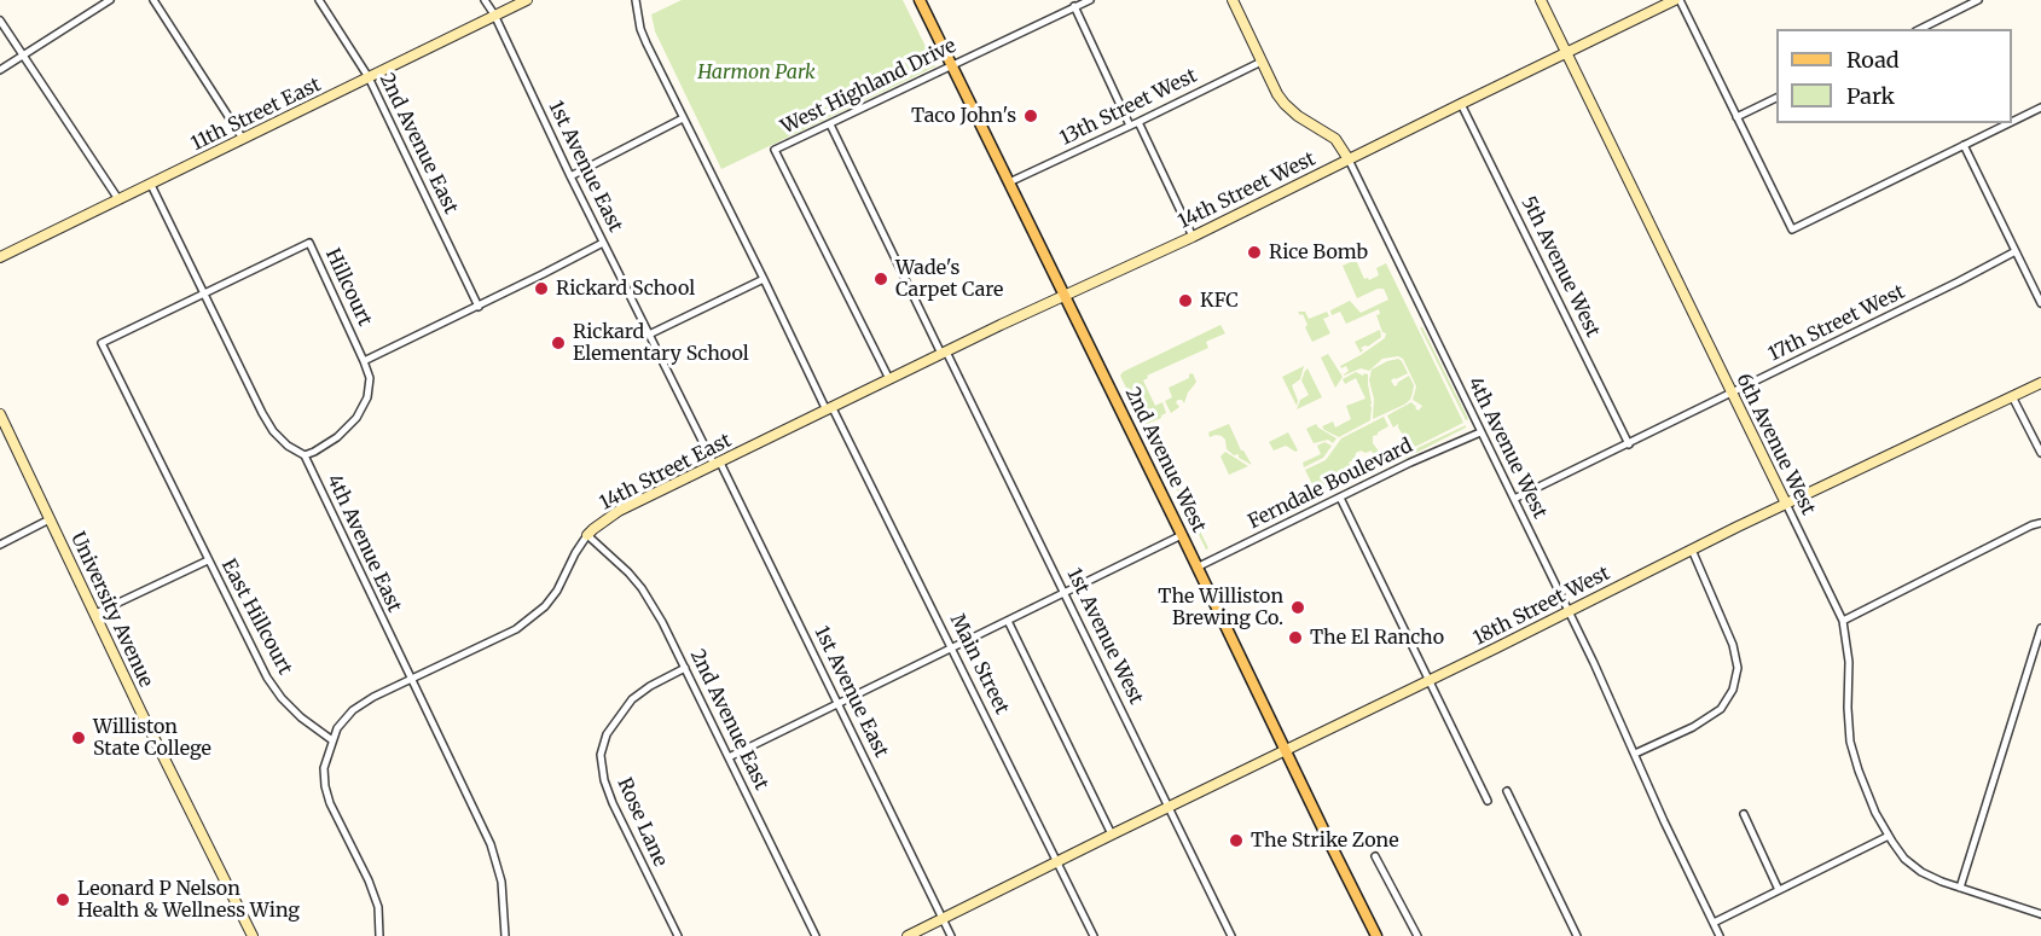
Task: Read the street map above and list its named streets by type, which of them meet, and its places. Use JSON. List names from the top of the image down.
{
  "streets": {
    "main road": ["2nd Avenue West"],
    "street": [
      "West Highland Drive",
      "13th Street West",
      "11th Street East",
      "2nd Avenue East",
      "1st Avenue East",
      "14th Street West",
      "5th Avenue West",
      "Hillcourt",
      "17th Street West",
      "6th Avenue West",
      "4th Avenue West",
      "14th Street East",
      "Ferndale Boulevard",
      "4th Avenue East",
      "18th Street West",
      "University Avenue",
      "East Hillcourt",
      "1st Avenue West",
      "Main Street",
      "Rose Lane"
    ]
  },
  "crossings": [
    ["West Highland Drive", "14th Street West"],
    ["West Highland Drive", "2nd Avenue West"],
    ["West Highland Drive", "1st Avenue West"],
    ["13th Street West", "4th Avenue West"],
    ["13th Street West", "2nd Avenue West"],
    ["11th Street East", "2nd Avenue East"],
    ["11th Street East", "1st Avenue East"],
    ["11th Street East", "4th Avenue East"],
    ["2nd Avenue East", "14th Street East"],
    ["2nd Avenue East", "Rose Lane"],
    ["1st Avenue East", "14th Street East"],
    ["1st Avenue East", "18th Street West"],
    ["14th Street West", "5th Avenue West"],
    ["14th Street West", "6th Avenue West"],
    ["14th Street West", "4th Avenue West"],
    ["14th Street West", "2nd Avenue West"],
    ["14th Street West", "14th Street East"],
    ["14th Street West", "1st Avenue West"],
    ["14th Street West", "Main Street"],
    ["5th Avenue West", "17th Street West"],
    ["Hillcourt", "4th Avenue East"],
    ["Hillcourt", "East Hillcourt"],
    ["17th Street West", "6th Avenue West"],
    ["17th Street West", "4th Avenue West"],
    ["6th Avenue West", "18th Street West"],
    ["4th Avenue West", "Ferndale Boulevard"],
    ["4th Avenue West", "18th Street West"],
    ["2nd Avenue West", "Ferndale Boulevard"],
    ["2nd Avenue West", "18th Street West"],
    ["14th Street East", "4th Avenue East"],
    ["14th Street East", "East Hillcourt"],
    ["14th Street East", "Main Street"],
    ["18th Street West", "1st Avenue West"],
    ["18th Street West", "Main Street"]
  ],
  "parks": ["Harmon Park"],
  "places": [
    "Taco John's",
    "Rice Bomb",
    "Wade's Carpet Care",
    "Rickard School",
    "KFC",
    "Rickard Elementary School",
    "The Williston Brewing Co.",
    "The El Rancho",
    "Williston State College",
    "The Strike Zone",
    "Leonard P Nelson Health & Wellness Wing"
  ],
  "legend": ["Road", "Park"]
}
